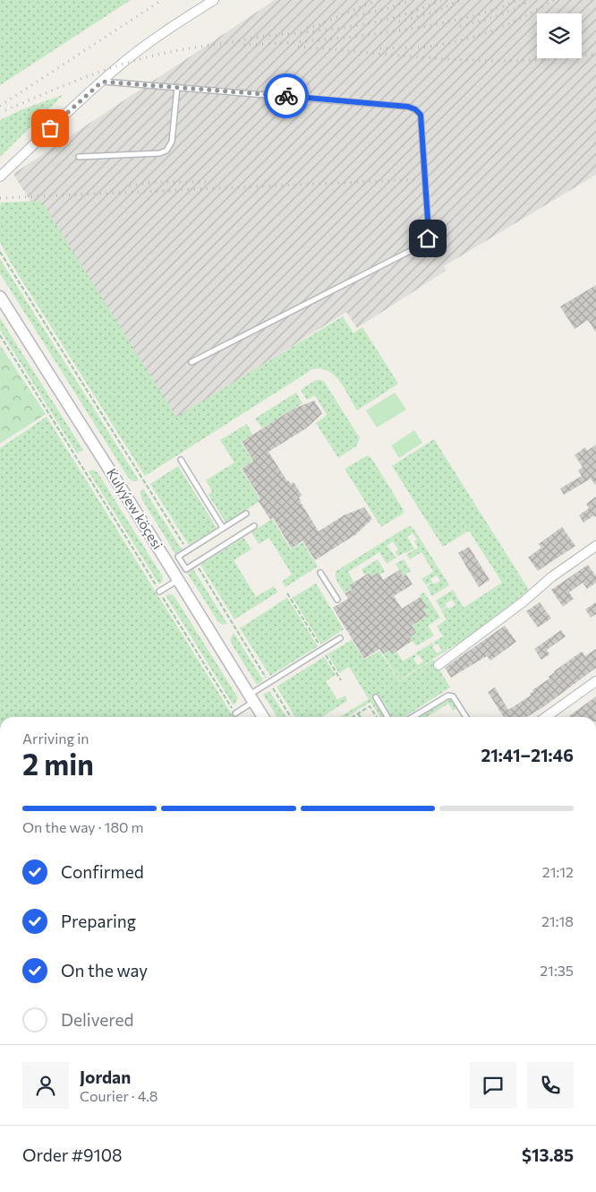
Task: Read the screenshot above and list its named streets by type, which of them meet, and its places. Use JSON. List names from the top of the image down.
{
  "streets": {
    "street": ["Kulyýew köçesi"]
  },
  "page": {
    "heading": ["2 min", "Arriving in", "21:41–21:46"],
    "panel": [
      "Jordan",
      "Courier · 4.8",
      "Order #9108",
      "$13.85"
    ],
    "bar": "On the way · 180 m",
    "list": [
      ["Confirmed", "21:12"],
      ["Preparing", "21:18"],
      ["On the way", "21:35"],
      "Delivered"
    ]
  }
}
